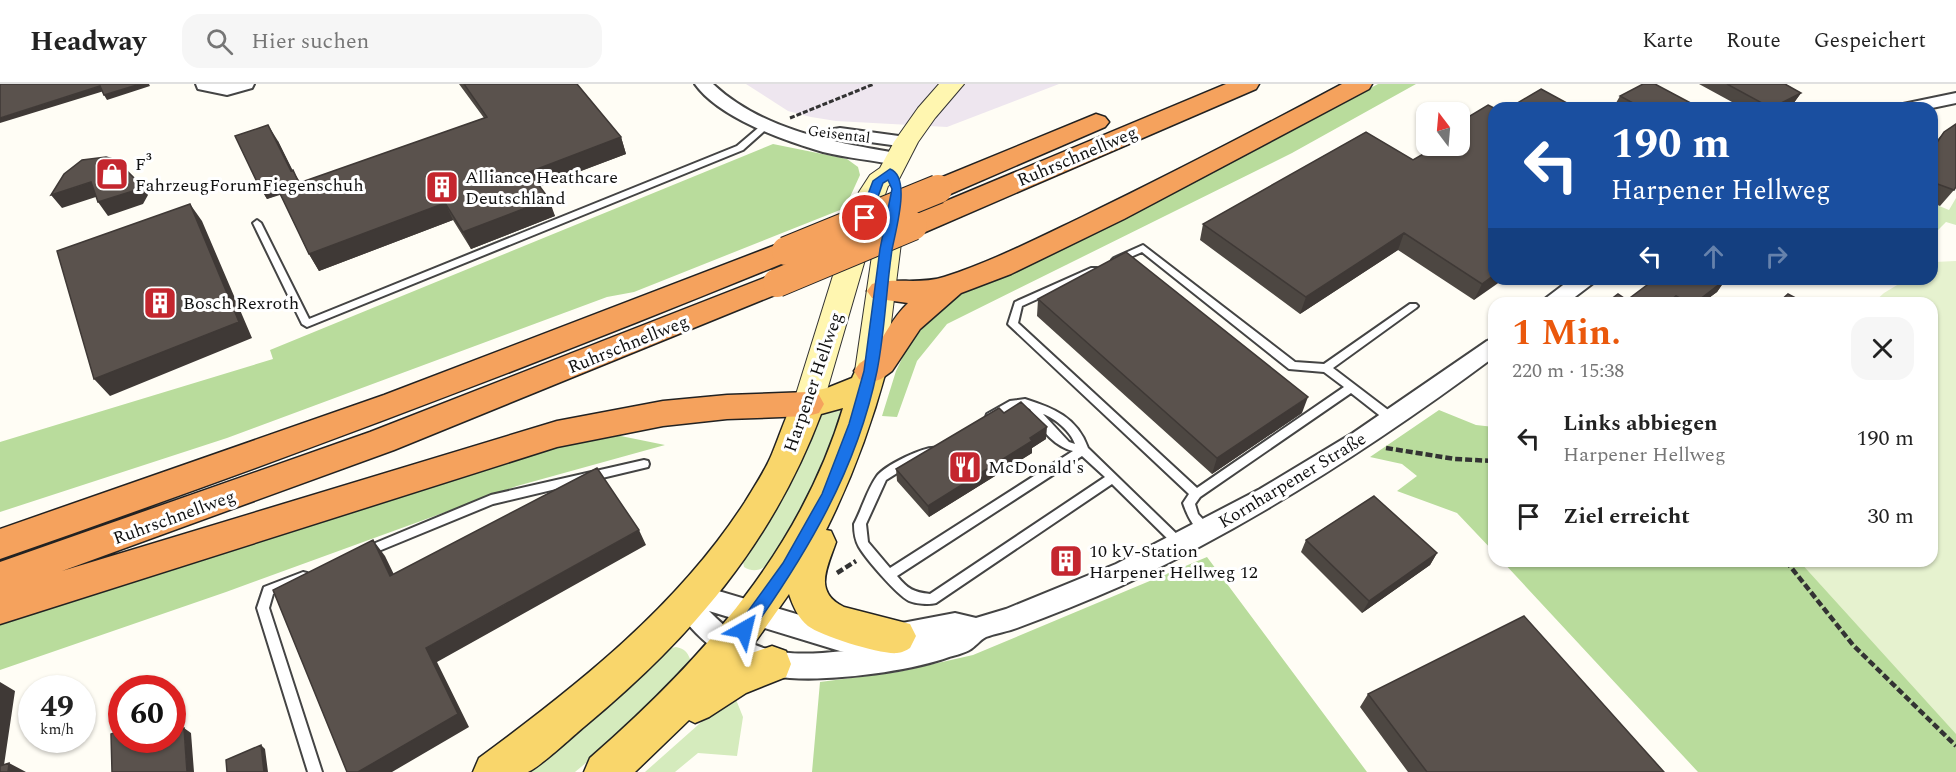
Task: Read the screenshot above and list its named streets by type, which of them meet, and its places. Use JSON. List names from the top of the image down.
{
  "streets": {
    "highway": ["Ruhrschnellweg"],
    "main road": ["Harpener Hellweg"],
    "street": ["Geisental", "Kornharpener Straße"]
  },
  "crossings": [
    ["Geisental", "Harpener Hellweg"],
    ["Harpener Hellweg", "Kornharpener Straße"]
  ],
  "places": {
    "shop": ["F³ FahrzeugForumFiegenschuh"],
    "building": ["Alliance Heathcare Deutschland", "Bosch Rexroth", "10 kV-Station Harpener Hellweg 12"],
    "restaurant": ["McDonald's"]
  },
  "north": "top",
  "page": {
    "header": "Headway",
    "search": "Hier suchen",
    "nav": ["Karte", "Route", "Gespeichert"],
    "turn": ["190 m", "Harpener Hellweg"],
    "heading": ["1 Min.", "220 m · 15:38"],
    "list": [
      {
        "name": "Links abbiegen",
        "note": "Harpener Hellweg",
        "value": "190 m"
      },
      {
        "name": "Ziel erreicht",
        "value": "30 m"
      }
    ],
    "speed": "49 km/h",
    "limit": "60"
  }
}
